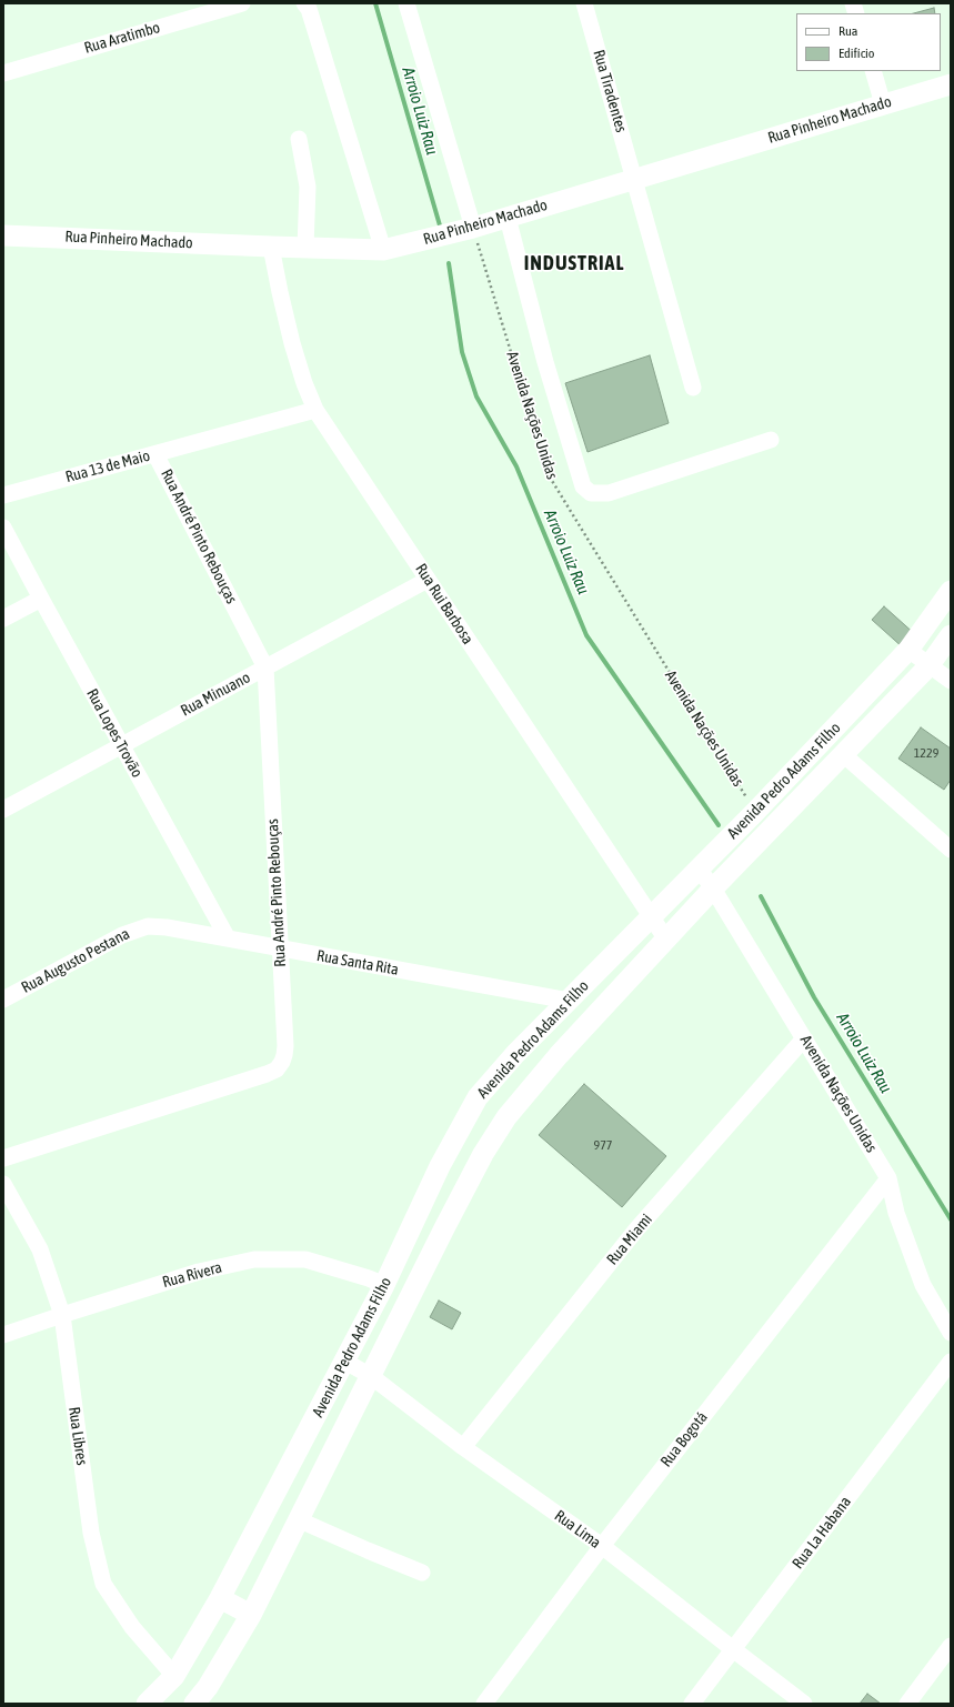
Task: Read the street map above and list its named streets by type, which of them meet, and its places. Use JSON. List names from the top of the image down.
{
  "streets": {
    "main road": ["Rua Pinheiro Machado", "Avenida Pedro Adams Filho"],
    "street": [
      "Rua Aratimbo",
      "Rua Tiradentes",
      "Avenida Nações Unidas",
      "Rua 13 de Maio",
      "Rua André Pinto Rebouças",
      "Rua Rui Barbosa",
      "Rua Minuano",
      "Rua Lopes Trovão",
      "Rua Augusto Pestana",
      "Rua Santa Rita",
      "Rua Miami",
      "Rua Rivera",
      "Rua Libres",
      "Rua Bogotá",
      "Rua Lima",
      "Rua La Habana"
    ]
  },
  "crossings": [
    ["Rua Tiradentes", "Rua Pinheiro Machado"],
    ["Rua Pinheiro Machado", "Avenida Nações Unidas"],
    ["Rua Pinheiro Machado", "Rua Rui Barbosa"],
    ["Avenida Nações Unidas", "Avenida Pedro Adams Filho"],
    ["Avenida Nações Unidas", "Rua Miami"],
    ["Avenida Nações Unidas", "Rua Bogotá"],
    ["Rua 13 de Maio", "Rua André Pinto Rebouças"],
    ["Rua 13 de Maio", "Rua Rui Barbosa"],
    ["Rua André Pinto Rebouças", "Rua Minuano"],
    ["Rua André Pinto Rebouças", "Rua Santa Rita"],
    ["Rua Rui Barbosa", "Rua Minuano"],
    ["Rua Rui Barbosa", "Avenida Pedro Adams Filho"],
    ["Rua Minuano", "Rua Lopes Trovão"],
    ["Rua Lopes Trovão", "Rua Santa Rita"],
    ["Avenida Pedro Adams Filho", "Rua Santa Rita"],
    ["Avenida Pedro Adams Filho", "Rua Rivera"],
    ["Avenida Pedro Adams Filho", "Rua Libres"],
    ["Avenida Pedro Adams Filho", "Rua Lima"],
    ["Rua Augusto Pestana", "Rua Santa Rita"],
    ["Rua Miami", "Rua Lima"],
    ["Rua Rivera", "Rua Libres"],
    ["Rua Bogotá", "Rua Lima"],
    ["Rua Lima", "Rua La Habana"]
  ],
  "districts": ["INDUSTRIAL"],
  "water": ["Arroio Luiz Rau"],
  "house_numbers": ["1229", "977"],
  "legend": ["Rua", "Edifício"]
}
